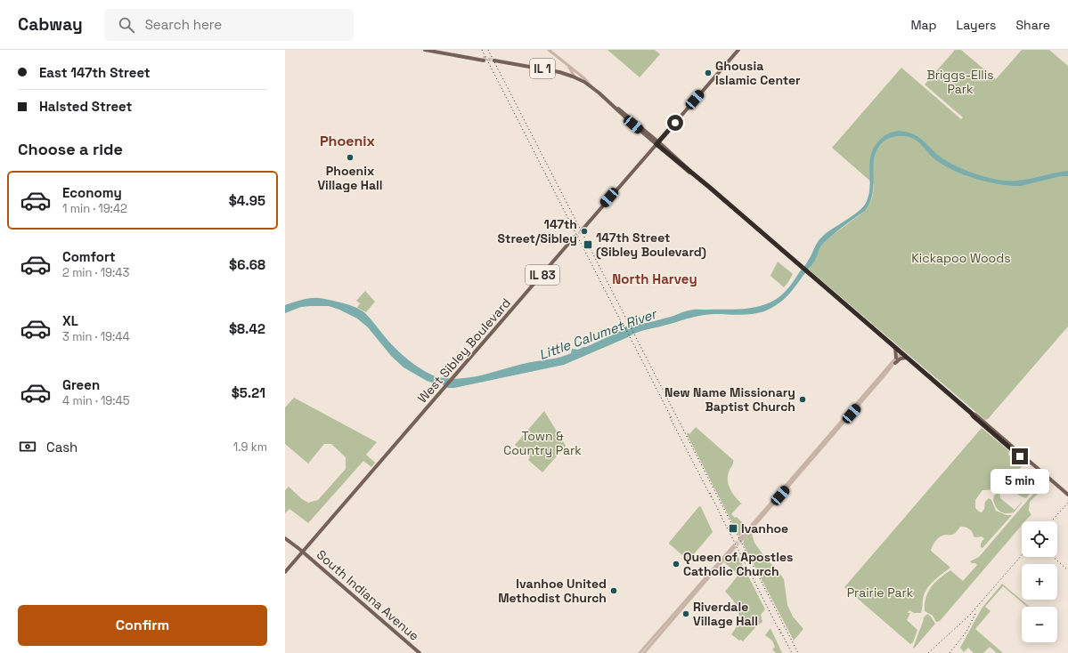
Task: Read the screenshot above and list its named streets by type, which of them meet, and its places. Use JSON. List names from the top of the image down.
{
  "streets": {
    "main road": [
      "IL 1",
      "IL 83",
      "West Sibley Boulevard",
      "South Indiana Avenue"
    ]
  },
  "crossings": [
    ["IL 83", "West Sibley Boulevard"],
    ["IL 83", "South Indiana Avenue"],
    ["West Sibley Boulevard", "South Indiana Avenue"]
  ],
  "districts": ["Phoenix", "North Harvey"],
  "water": ["Little Calumet River"],
  "parks": [
    "Briggs-Ellis Park",
    "Kickapoo Woods",
    "Town & Country Park",
    "Prairie Park"
  ],
  "places": {
    "other": [
      "Ghousia Islamic Center",
      "Phoenix Village Hall",
      "147th Street/Sibley",
      "New Name Missionary Baptist Church",
      "Queen of Apostles Catholic Church",
      "Ivanhoe United Methodist Church",
      "Riverdale Village Hall"
    ],
    "transit": ["147th Street (Sibley Boulevard)", "Ivanhoe"]
  },
  "page": {
    "header": "Cabway",
    "search": "Search here",
    "nav": ["Map", "Layers", "Share"],
    "banner": ["East 147th Street", "Halsted Street"],
    "heading": "Choose a ride",
    "list": [
      {
        "name": "Economy",
        "note": "1 min · 19:42",
        "value": "$4.95"
      },
      {
        "name": "Comfort",
        "note": "2 min · 19:43",
        "value": "$6.68"
      },
      {
        "name": "XL",
        "note": "3 min · 19:44",
        "value": "$8.42"
      },
      {
        "name": "Green",
        "note": "4 min · 19:45",
        "value": "$5.21"
      }
    ],
    "pay": ["Cash", "1.9 km"],
    "bubble": "5 min",
    "map_buttons": ["+", "−"],
    "buttons": "Confirm"
  }
}
